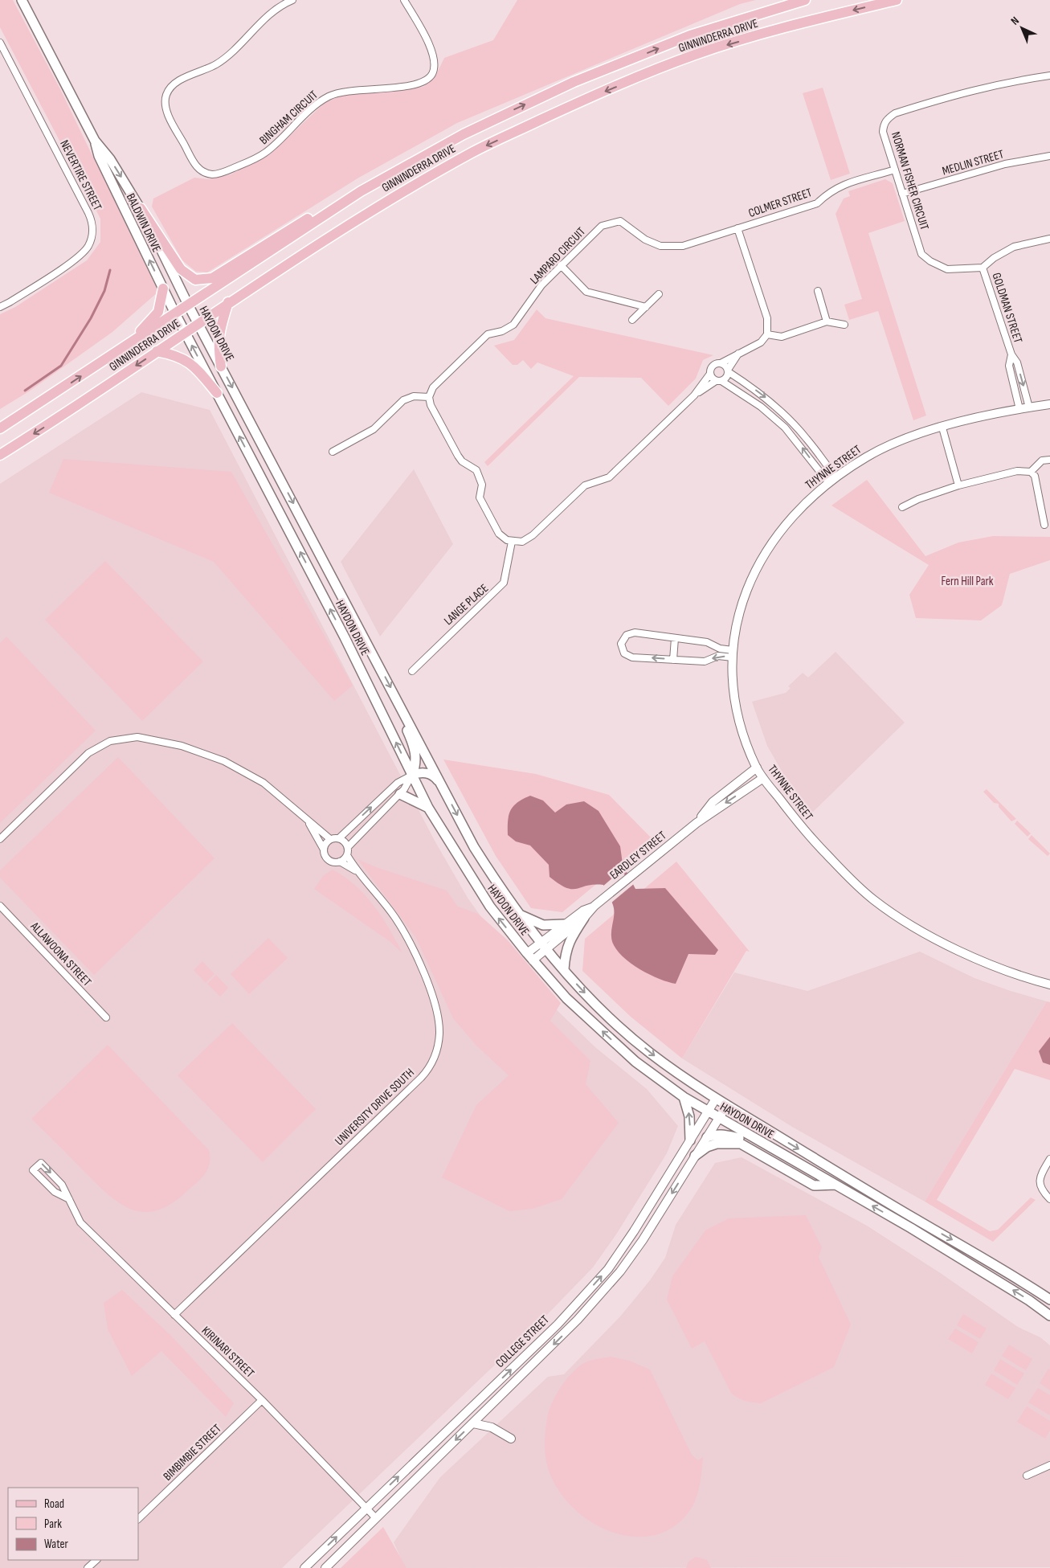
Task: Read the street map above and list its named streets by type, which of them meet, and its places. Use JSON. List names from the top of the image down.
{
  "streets": {
    "main road": ["GINNINDERRA DRIVE", "BALDWIN DRIVE", "HAYDON DRIVE"],
    "street": [
      "BINGHAM CIRCUIT",
      "MEDLIN STREET",
      "NEVERTIRE STREET",
      "NORMAN FISHER CIRCUIT",
      "COLMER STREET",
      "LAMPARD CIRCUIT",
      "GOLDMAN STREET",
      "THYNNE STREET",
      "LANGE PLACE",
      "EARDLEY STREET",
      "ALLAWOONA STREET",
      "UNIVERSITY DRIVE SOUTH",
      "COLLEGE STREET",
      "KIRINARI STREET",
      "BIMBIMBIE STREET"
    ]
  },
  "crossings": [
    ["GINNINDERRA DRIVE", "BALDWIN DRIVE"],
    ["GINNINDERRA DRIVE", "HAYDON DRIVE"],
    ["MEDLIN STREET", "NORMAN FISHER CIRCUIT"],
    ["NORMAN FISHER CIRCUIT", "COLMER STREET"],
    ["NORMAN FISHER CIRCUIT", "GOLDMAN STREET"],
    ["COLMER STREET", "LAMPARD CIRCUIT"],
    ["BALDWIN DRIVE", "HAYDON DRIVE"],
    ["GOLDMAN STREET", "THYNNE STREET"],
    ["HAYDON DRIVE", "EARDLEY STREET"],
    ["HAYDON DRIVE", "COLLEGE STREET"],
    ["THYNNE STREET", "EARDLEY STREET"],
    ["UNIVERSITY DRIVE SOUTH", "KIRINARI STREET"],
    ["COLLEGE STREET", "KIRINARI STREET"],
    ["KIRINARI STREET", "BIMBIMBIE STREET"]
  ],
  "parks": ["Fern Hill Park"],
  "legend": ["Road", "Park", "Water"],
  "north": "top left"
}
